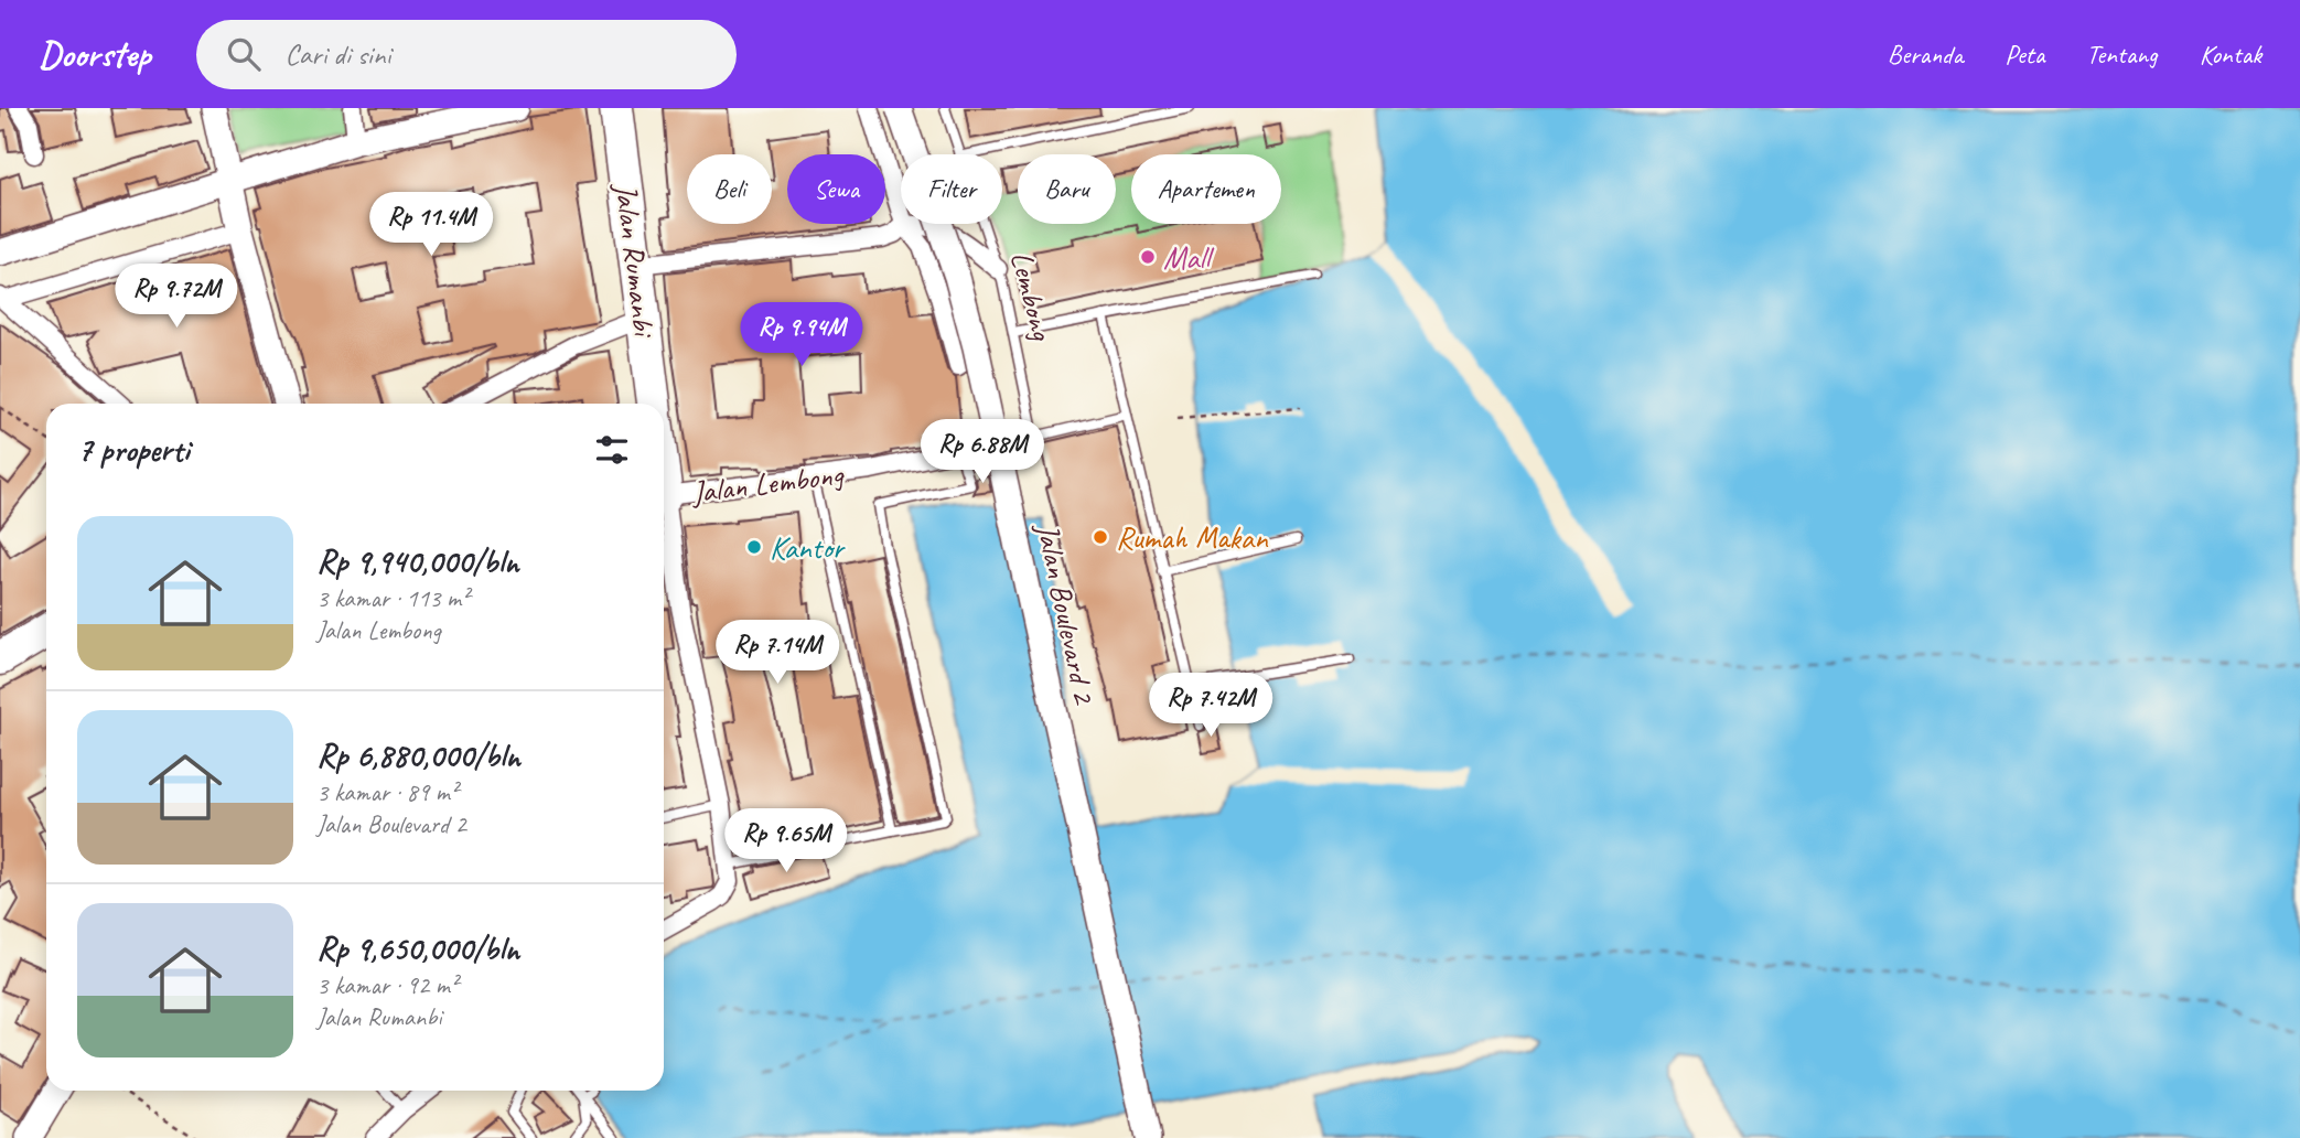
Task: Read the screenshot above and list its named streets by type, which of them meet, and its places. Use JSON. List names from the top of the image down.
{
  "streets": {
    "highway": ["Jalan Rumanbi"],
    "main road": ["Jalan Boulevard 2"],
    "street": ["Jalan Lembong"],
    "lane": ["Lembong"]
  },
  "places": ["Mall", "Rumah Makan", "Kantor"],
  "page": {
    "header": "Doorstep",
    "search": "Cari di sini",
    "nav": [
      "Beranda",
      "Peta",
      "Tentang",
      "Kontak"
    ],
    "chip": [
      "Beli",
      "Sewa",
      "Filter",
      "Baru",
      "Apartemen"
    ],
    "price": [
      "Rp 11.4M",
      "Rp 9.72M",
      "Rp 9.94M",
      "Rp 6.88M",
      "Rp 7.14M",
      "Rp 7.42M",
      "Rp 9.65M"
    ],
    "heading": "7 properti",
    "list": [
      {
        "name": "Rp 9,940,000/bln",
        "note": "3 kamar · 113 m² · Jalan Lembong"
      },
      {
        "name": "Rp 6,880,000/bln",
        "note": "3 kamar · 89 m² · Jalan Boulevard 2"
      },
      {
        "name": "Rp 9,650,000/bln",
        "note": "3 kamar · 92 m² · Jalan Rumanbi"
      }
    ]
  }
}
